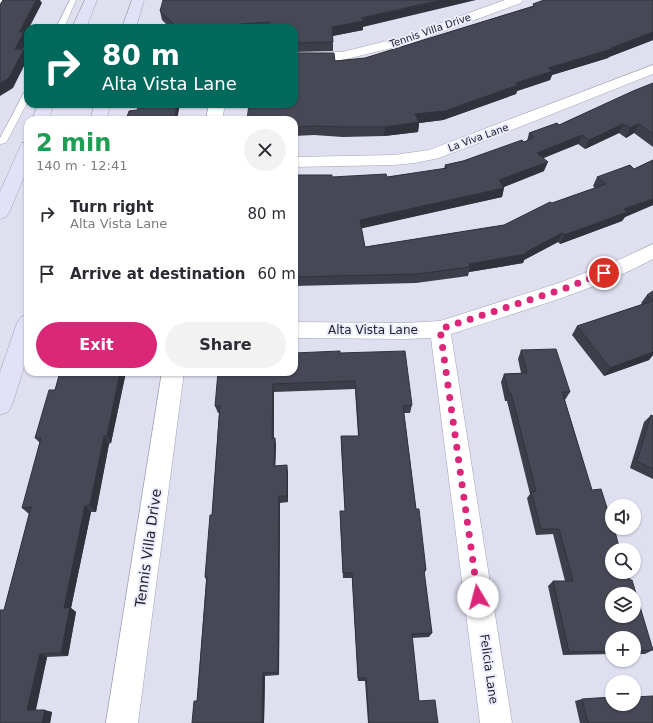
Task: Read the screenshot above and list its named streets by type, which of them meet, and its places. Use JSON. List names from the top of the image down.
{
  "streets": {
    "street": [
      "Tennis Villa Drive",
      "La Viva Lane",
      "Alta Vista Lane",
      "Felicia Lane"
    ]
  },
  "crossings": [
    ["Alta Vista Lane", "Felicia Lane"]
  ],
  "page": {
    "turn": ["80 m", "Alta Vista Lane"],
    "heading": ["2 min", "140 m · 12:41"],
    "list": [
      {
        "name": "Turn right",
        "note": "Alta Vista Lane",
        "value": "80 m"
      },
      {
        "name": "Arrive at destination",
        "value": "60 m"
      }
    ],
    "buttons": ["Exit", "Share"],
    "map_buttons": ["+", "−"]
  }
}
